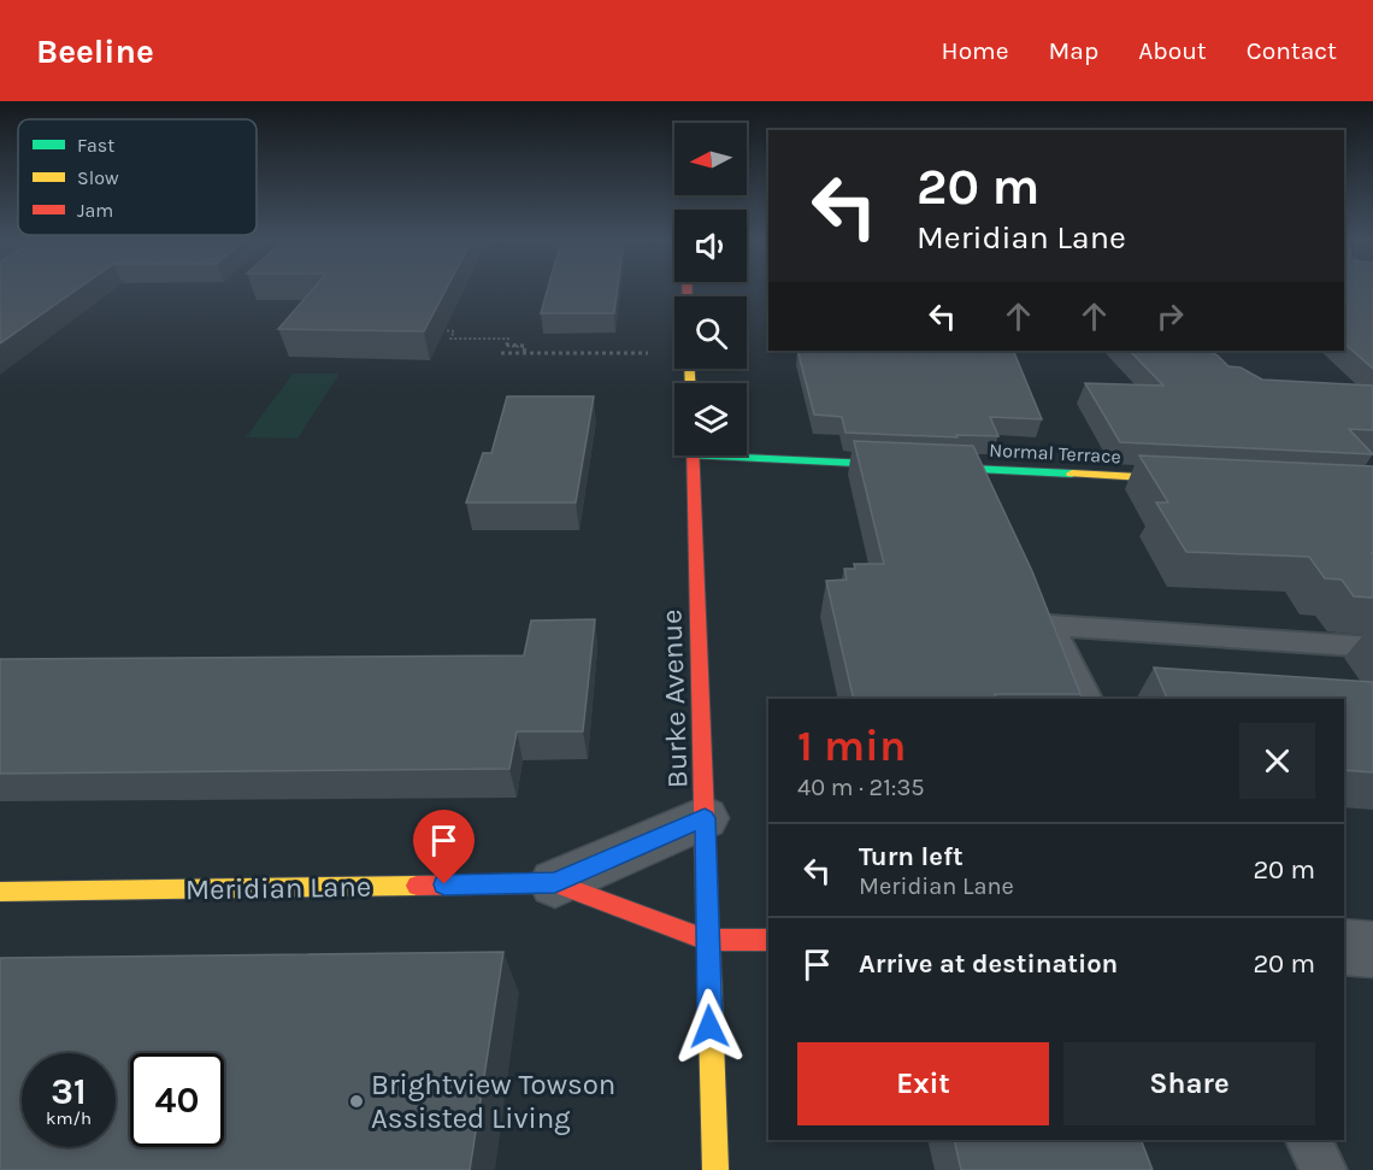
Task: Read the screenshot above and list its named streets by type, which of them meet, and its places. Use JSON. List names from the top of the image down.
{
  "streets": {
    "street": ["Normal Terrace", "Burke Avenue", "Meridian Lane"]
  },
  "crossings": [
    ["Burke Avenue", "Meridian Lane"]
  ],
  "places": ["Brightview Towson Assisted Living"],
  "legend": ["Fast", "Slow", "Jam"],
  "north": "left",
  "page": {
    "header": "Beeline",
    "nav": [
      "Home",
      "Map",
      "About",
      "Contact"
    ],
    "turn": ["20 m", "Meridian Lane"],
    "heading": ["1 min", "40 m · 21:35"],
    "list": [
      {
        "name": "Turn left",
        "note": "Meridian Lane",
        "value": "20 m"
      },
      {
        "name": "Arrive at destination",
        "value": "20 m"
      }
    ],
    "buttons": ["Exit", "Share"],
    "speed": "31 km/h",
    "limit": "40"
  }
}
